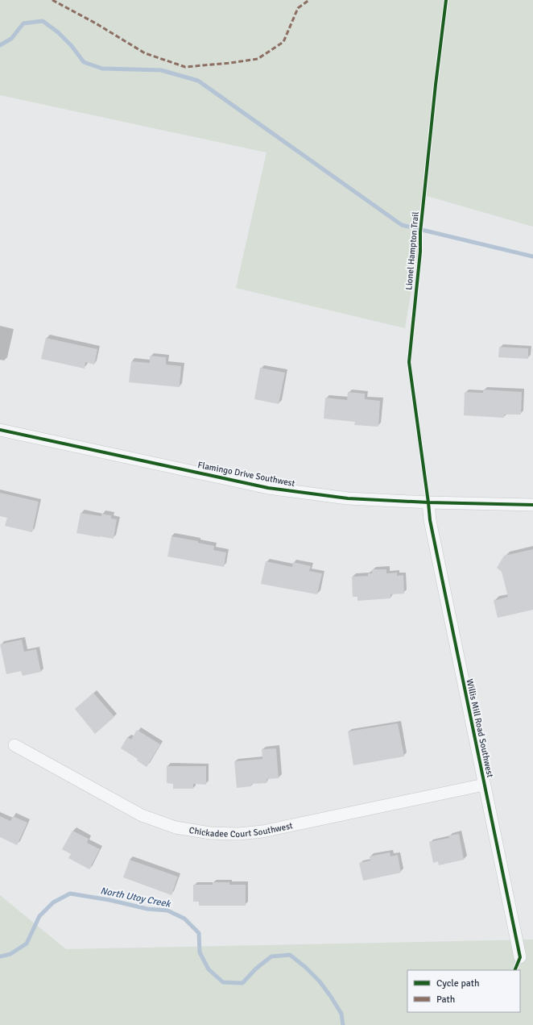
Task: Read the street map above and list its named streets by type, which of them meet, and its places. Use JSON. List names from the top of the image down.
{
  "streets": {
    "street": ["Flamingo Drive Southwest", "Willis Mill Road Southwest", "Chickadee Court Southwest"],
    "cycle path": ["Lionel Hampton Trail"]
  },
  "crossings": [
    ["Flamingo Drive Southwest", "Willis Mill Road Southwest"],
    ["Willis Mill Road Southwest", "Chickadee Court Southwest"]
  ],
  "water": ["North Utoy Creek"],
  "legend": ["Cycle path", "Path"]
}
